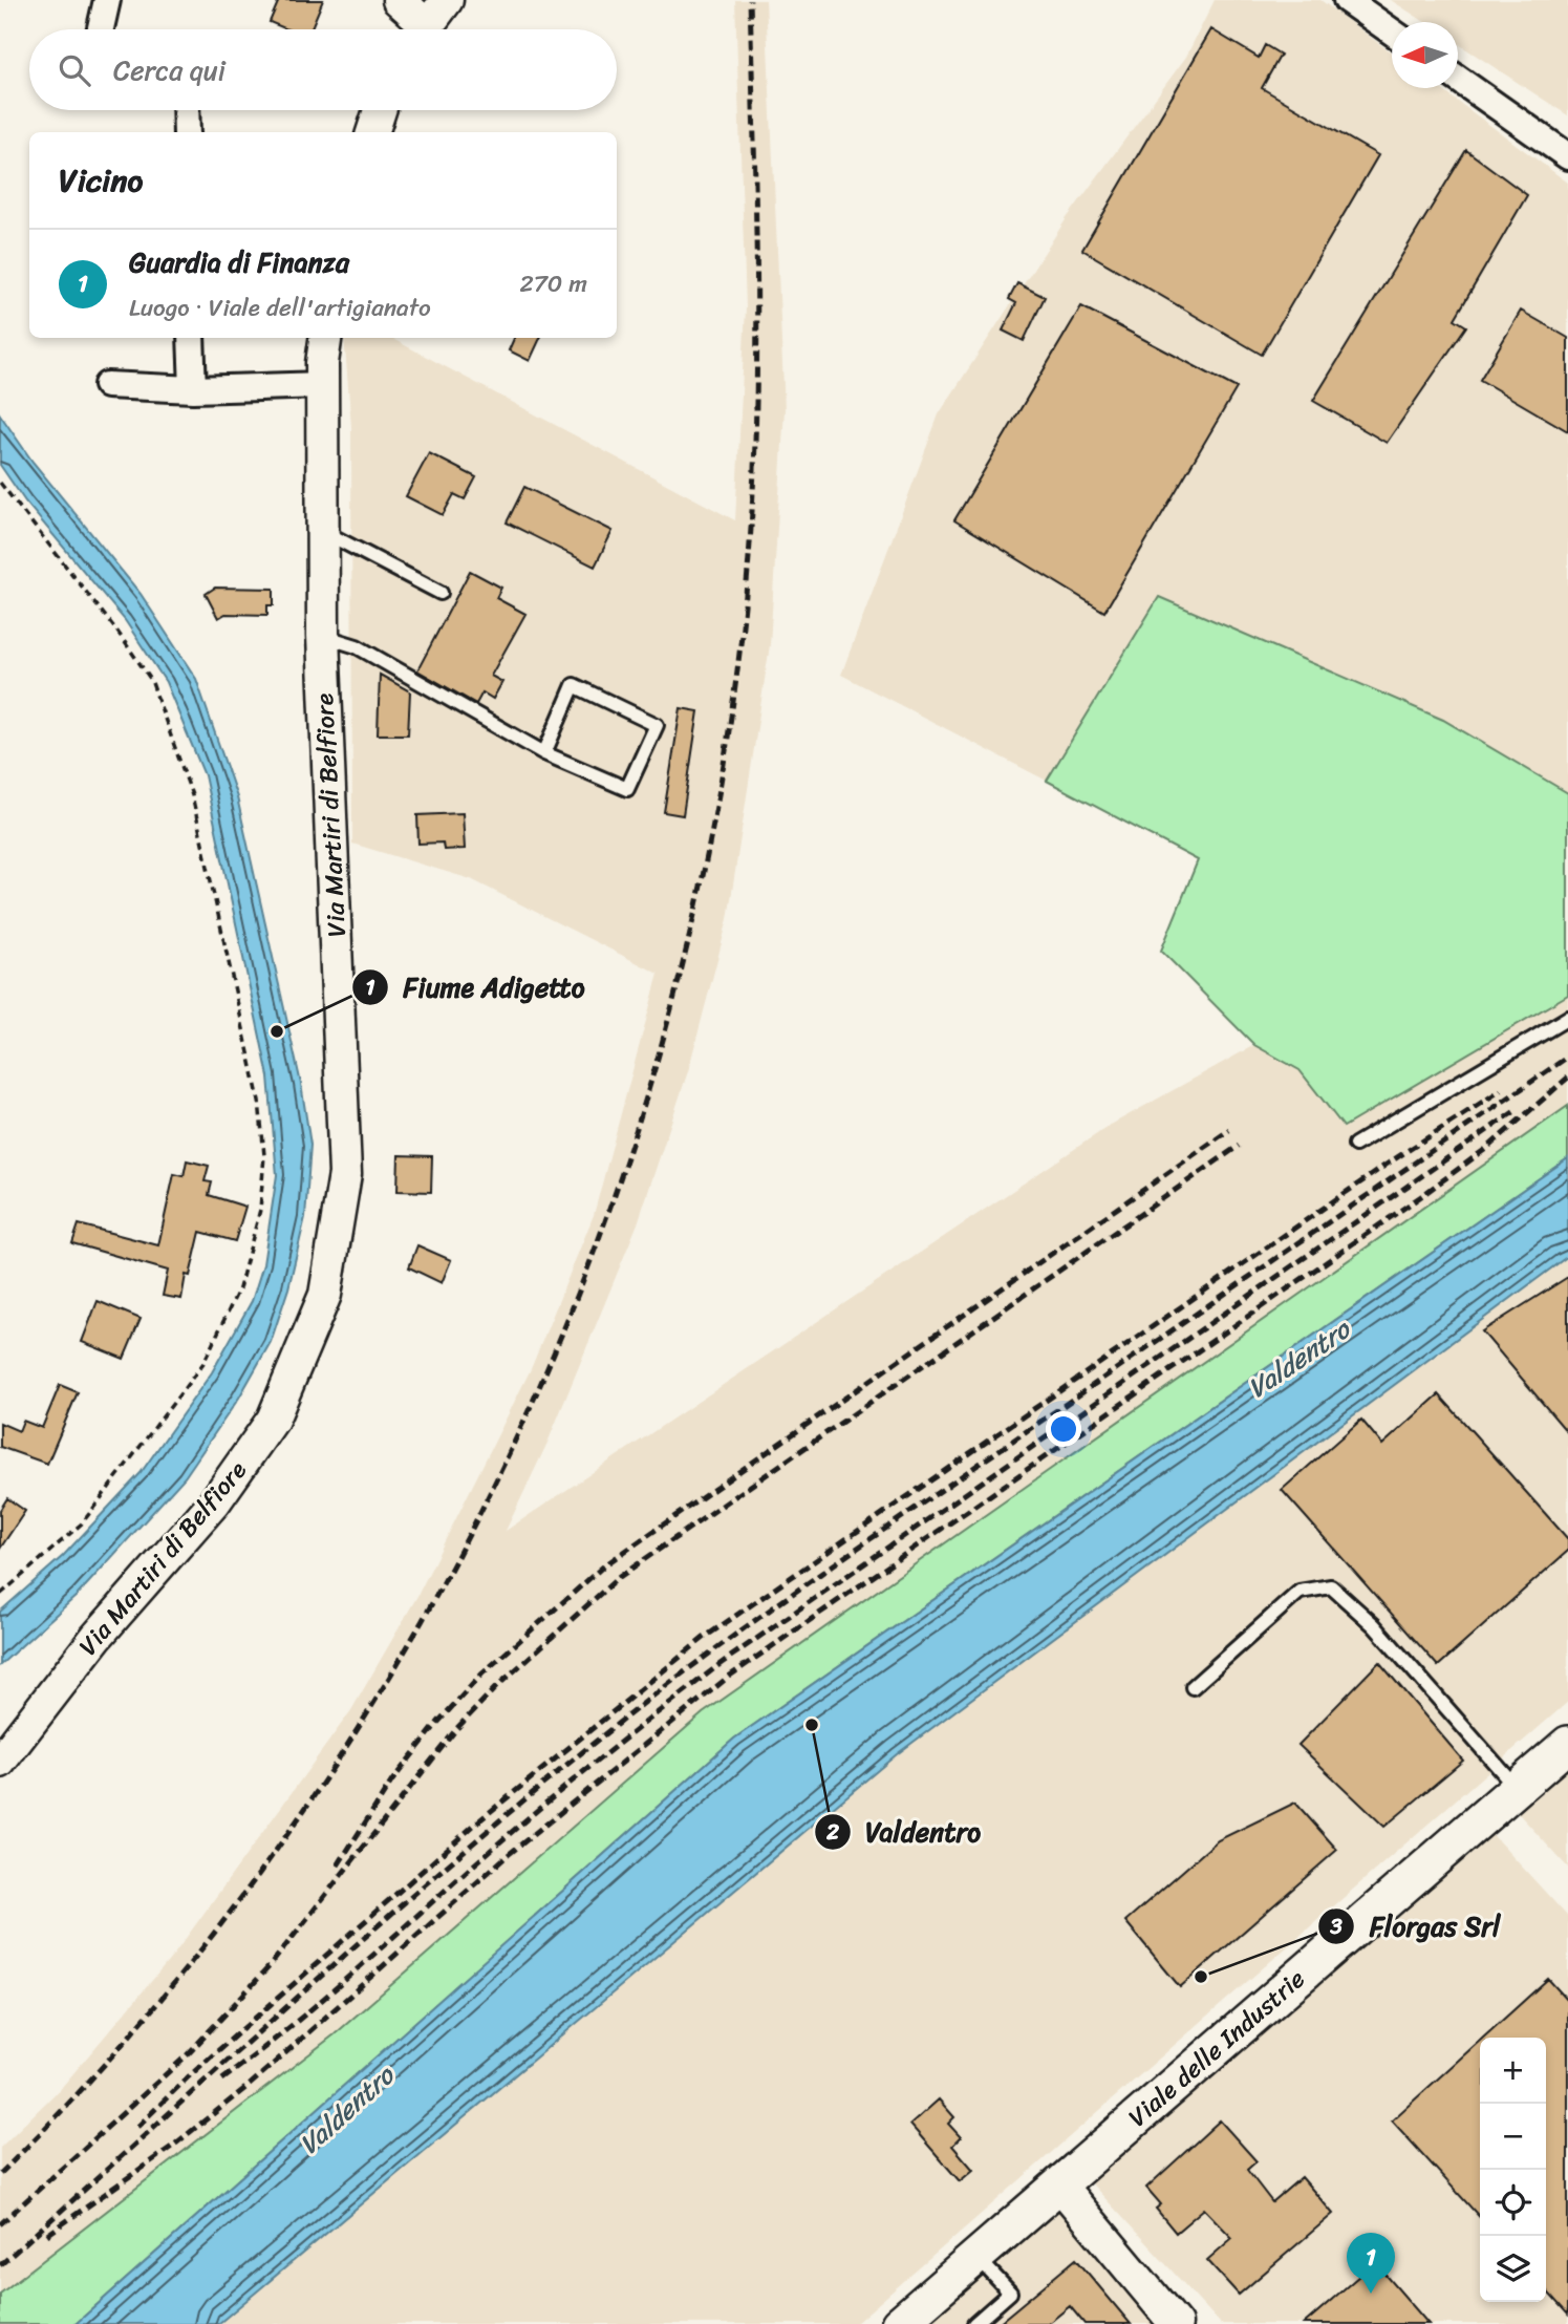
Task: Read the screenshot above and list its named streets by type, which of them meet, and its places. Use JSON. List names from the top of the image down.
{
  "streets": {
    "main road": ["Viale delle Industrie"],
    "street": ["Via Martiri di Belfiore"]
  },
  "water": ["Valdentro"],
  "places": ["Fiume Adigetto", "Valdentro", "Florgas Srl"],
  "north": "left",
  "page": {
    "search": "Cerca qui",
    "heading": "Vicino",
    "list": [
      {
        "mark": "1",
        "name": "Guardia di Finanza",
        "note": "Luogo · Viale dell'artigianato",
        "value": "270 m"
      }
    ],
    "map_buttons": ["+", "−"],
    "pins": "1"
  }
}
